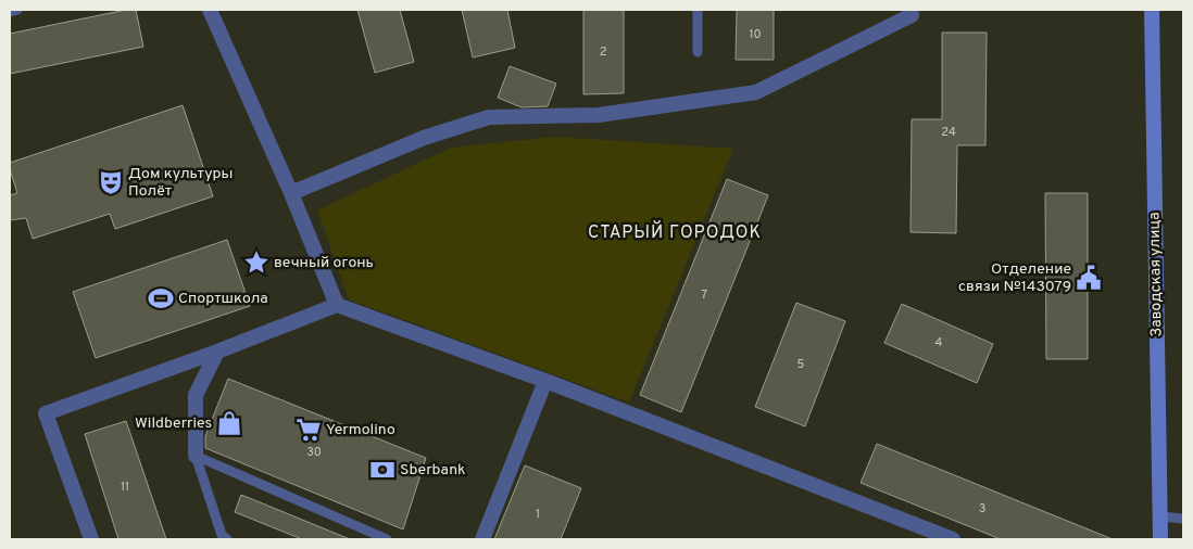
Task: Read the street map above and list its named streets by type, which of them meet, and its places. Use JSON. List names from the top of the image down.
{
  "streets": {
    "main road": ["Заводская улица"]
  },
  "districts": ["СТАРЫЙ ГОРОДОК"],
  "places": {
    "theatre": ["Дом культуры Полёт"],
    "place": ["вечный огонь"],
    "public building": ["Отделение связи №143079"],
    "sports": ["Спортшкола"],
    "shop": ["Wildberries"],
    "supermarket": ["Yermolino"],
    "bank": ["Sberbank"]
  },
  "house_numbers": [
    "10",
    "2",
    "24",
    "7",
    "4",
    "5",
    "30",
    "11",
    "3",
    "1"
  ]
}
